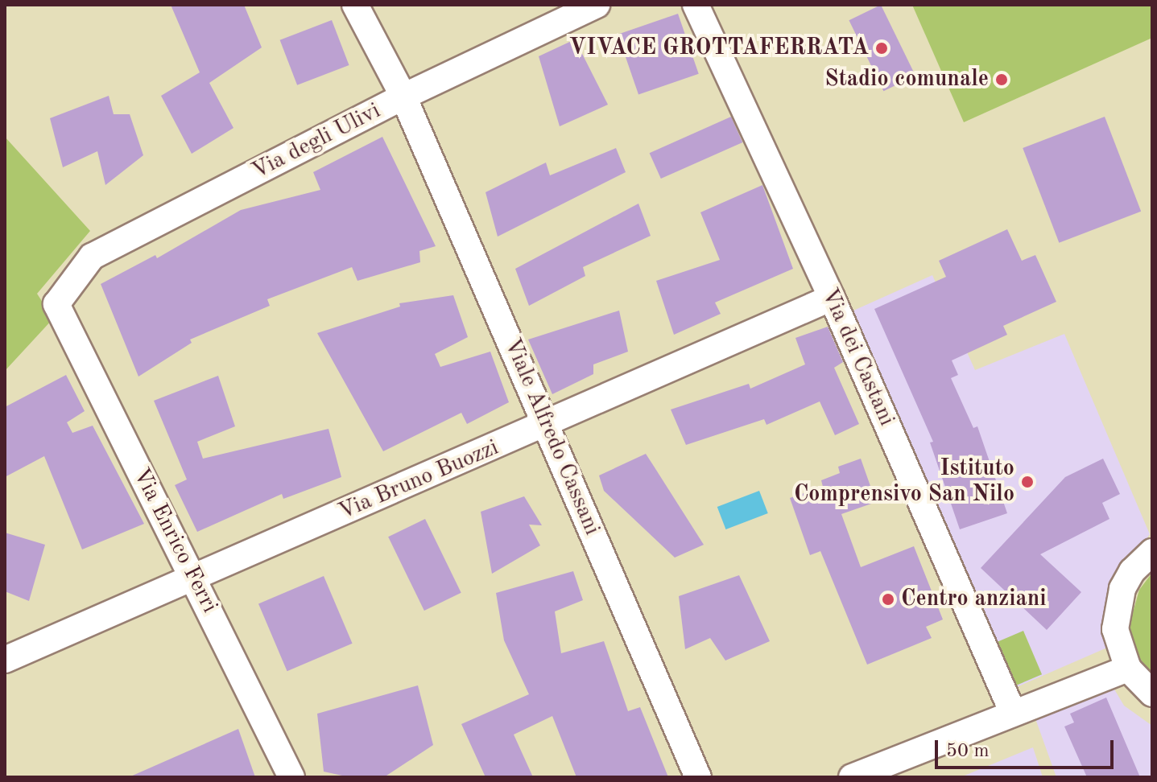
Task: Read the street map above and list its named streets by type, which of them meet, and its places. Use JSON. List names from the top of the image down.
{
  "streets": {
    "street": [
      "Via degli Ulivi",
      "Via dei Castani",
      "Viale Alfredo Cassani",
      "Via Bruno Buozzi",
      "Via Enrico Ferri"
    ]
  },
  "crossings": [
    ["Via degli Ulivi", "Viale Alfredo Cassani"],
    ["Via degli Ulivi", "Via Enrico Ferri"],
    ["Via dei Castani", "Via Bruno Buozzi"],
    ["Viale Alfredo Cassani", "Via Bruno Buozzi"],
    ["Via Bruno Buozzi", "Via Enrico Ferri"]
  ],
  "places": [
    "VIVACE GROTTAFERRATA",
    "Stadio comunale",
    "Istituto Comprensivo San Nilo",
    "Centro anziani"
  ],
  "scale_bar": "50 m"
}
